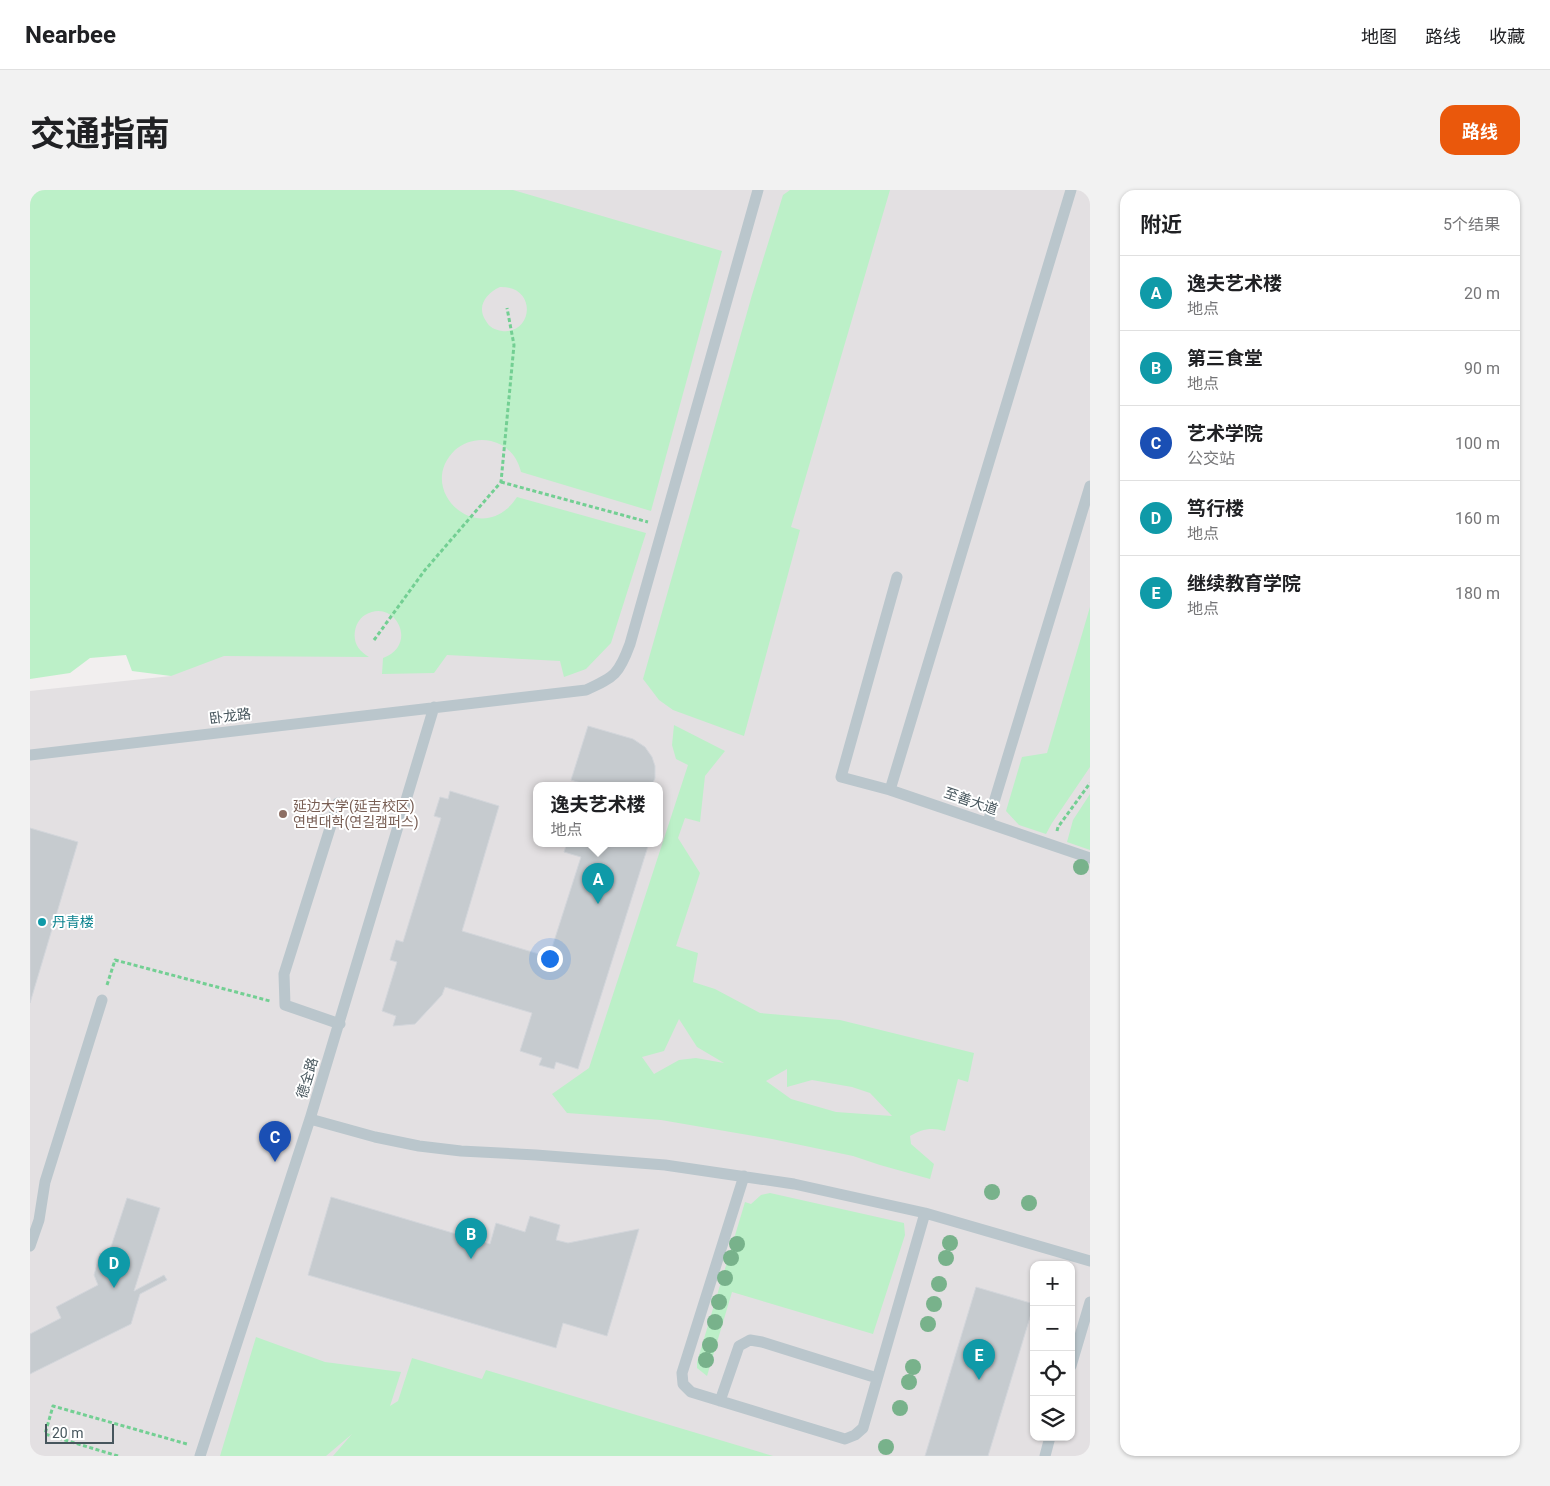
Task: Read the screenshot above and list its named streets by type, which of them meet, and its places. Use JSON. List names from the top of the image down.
{
  "streets": {
    "lane": ["卧龙路", "至善大道", "德全路"]
  },
  "crossings": [
    ["卧龙路", "德全路"]
  ],
  "places": ["延边大学(延吉校区) 연변대학(연길캠퍼스)", "丹青楼"],
  "scale_bar": "20 m",
  "page": {
    "header": "Nearbee",
    "nav": ["地图", "路线", "收藏"],
    "title": "交通指南",
    "buttons": "路线",
    "heading": ["附近", "5个结果"],
    "list": [
      {
        "mark": "A",
        "name": "逸夫艺术楼",
        "note": "地点",
        "value": "20 m"
      },
      {
        "mark": "B",
        "name": "第三食堂",
        "note": "地点",
        "value": "90 m"
      },
      {
        "mark": "C",
        "name": "艺术学院",
        "note": "公交站",
        "value": "100 m"
      },
      {
        "mark": "D",
        "name": "笃行楼",
        "note": "地点",
        "value": "160 m"
      },
      {
        "mark": "E",
        "name": "继续教育学院",
        "note": "地点",
        "value": "180 m"
      }
    ],
    "popup": ["逸夫艺术楼", "地点"],
    "pins": [
      "A",
      "C",
      "B",
      "D",
      "E"
    ],
    "map_buttons": ["+", "−"],
    "scale": "20 m"
  }
}
